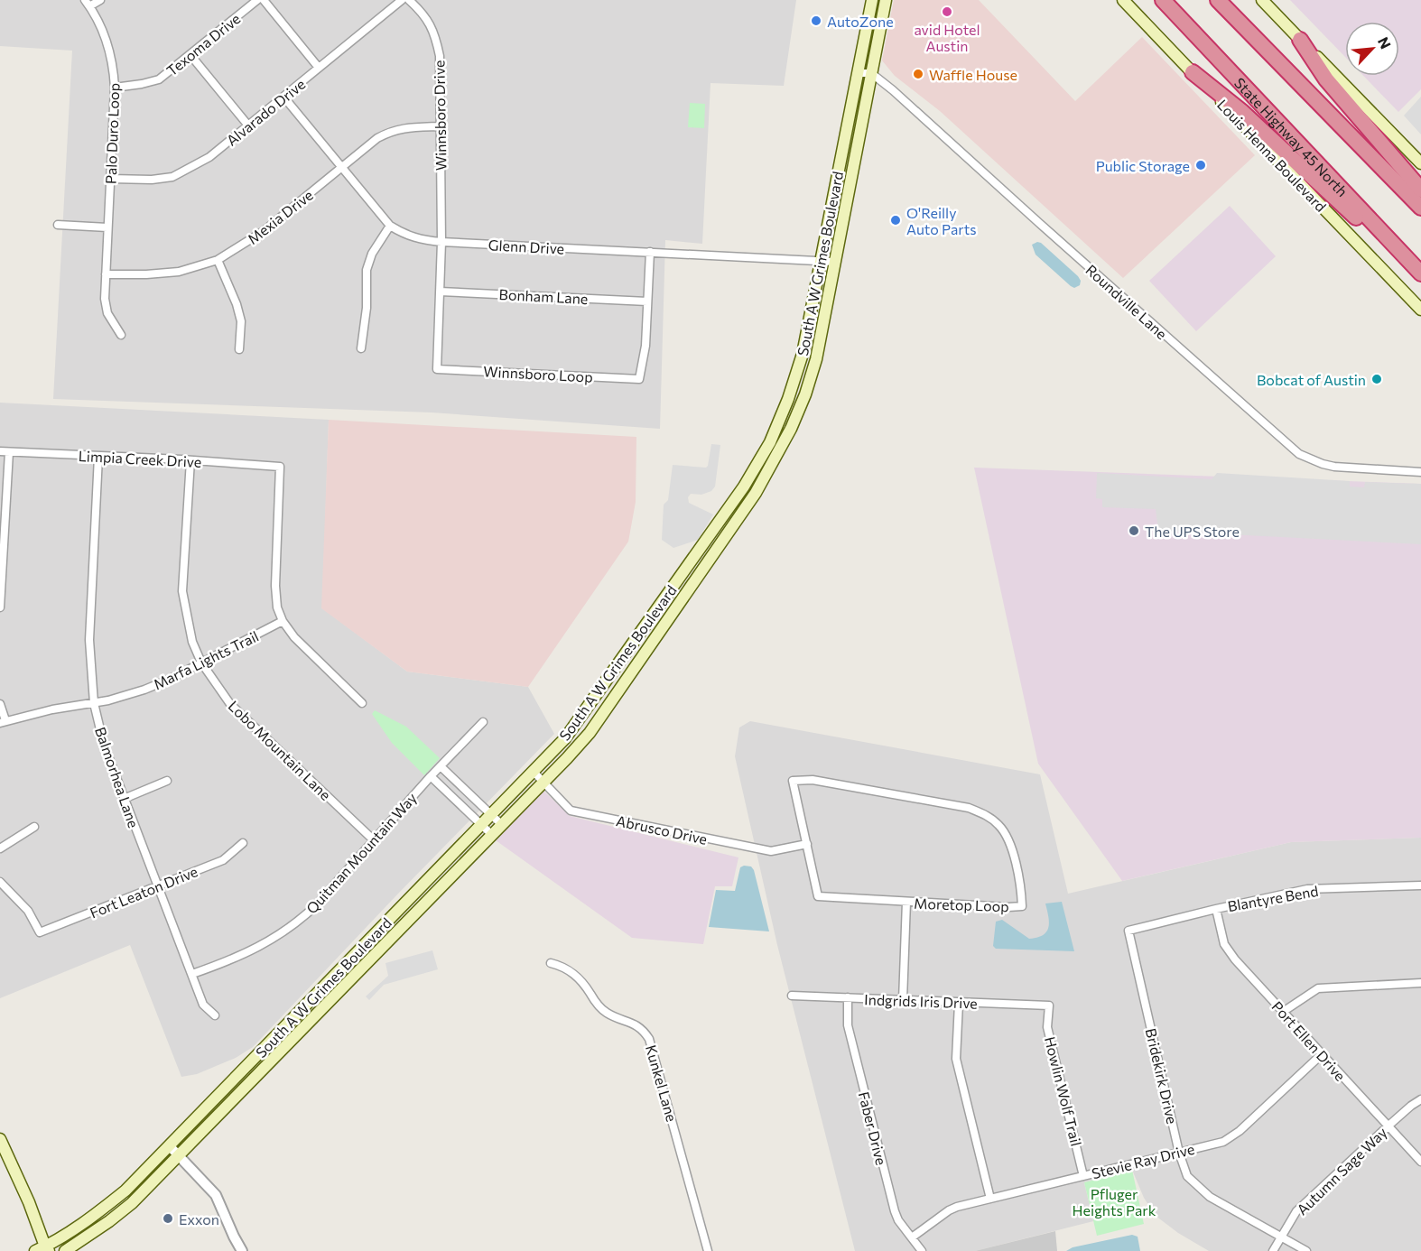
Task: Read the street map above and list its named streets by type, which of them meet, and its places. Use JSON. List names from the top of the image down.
{
  "streets": {
    "highway": ["State Highway 45 North"],
    "main road": ["Louis Henna Boulevard", "South A W Grimes Boulevard"],
    "street": [
      "Texoma Drive",
      "Alvarado Drive",
      "Winnsboro Drive",
      "Palo Duro Loop",
      "Mexia Drive",
      "Glenn Drive",
      "Bonham Lane",
      "Roundville Lane",
      "Winnsboro Loop",
      "Limpia Creek Drive",
      "Marfa Lights Trail",
      "Lobo Mountain Lane",
      "Balmorhea Lane",
      "Abrusco Drive",
      "Quitman Mountain Way",
      "Fort Leaton Drive",
      "Blantyre Bend",
      "Moretop Loop",
      "Indgrids Iris Drive",
      "Port Ellen Drive",
      "Bridekirk Drive",
      "Kunkel Lane",
      "Howlin Wolf Trail",
      "Faber Drive",
      "Stevie Ray Drive",
      "Autumn Sage Way"
    ]
  },
  "crossings": [
    ["Texoma Drive", "Palo Duro Loop"],
    ["Alvarado Drive", "Palo Duro Loop"],
    ["Alvarado Drive", "Glenn Drive"],
    ["Winnsboro Drive", "Mexia Drive"],
    ["Winnsboro Drive", "Glenn Drive"],
    ["Winnsboro Drive", "Winnsboro Loop"],
    ["Palo Duro Loop", "Mexia Drive"],
    ["Mexia Drive", "Glenn Drive"],
    ["Glenn Drive", "South A W Grimes Boulevard"],
    ["Glenn Drive", "Winnsboro Loop"],
    ["South A W Grimes Boulevard", "Roundville Lane"],
    ["South A W Grimes Boulevard", "Abrusco Drive"],
    ["Bonham Lane", "Winnsboro Loop"],
    ["Limpia Creek Drive", "Marfa Lights Trail"],
    ["Limpia Creek Drive", "Lobo Mountain Lane"],
    ["Limpia Creek Drive", "Balmorhea Lane"],
    ["Marfa Lights Trail", "Lobo Mountain Lane"],
    ["Marfa Lights Trail", "Balmorhea Lane"],
    ["Lobo Mountain Lane", "Quitman Mountain Way"],
    ["Balmorhea Lane", "Quitman Mountain Way"],
    ["Balmorhea Lane", "Fort Leaton Drive"],
    ["Abrusco Drive", "Moretop Loop"],
    ["Blantyre Bend", "Port Ellen Drive"],
    ["Blantyre Bend", "Bridekirk Drive"],
    ["Indgrids Iris Drive", "Howlin Wolf Trail"],
    ["Indgrids Iris Drive", "Faber Drive"],
    ["Port Ellen Drive", "Stevie Ray Drive"],
    ["Port Ellen Drive", "Autumn Sage Way"],
    ["Bridekirk Drive", "Stevie Ray Drive"],
    ["Bridekirk Drive", "Autumn Sage Way"],
    ["Howlin Wolf Trail", "Stevie Ray Drive"],
    ["Faber Drive", "Stevie Ray Drive"]
  ],
  "parks": ["Pfluger Heights Park"],
  "places": [
    "avid Hotel Austin",
    "AutoZone",
    "Waffle House",
    "Public Storage",
    "O'Reilly Auto Parts",
    "Bobcat of Austin",
    "The UPS Store",
    "Exxon"
  ],
  "north": "top right"
}
